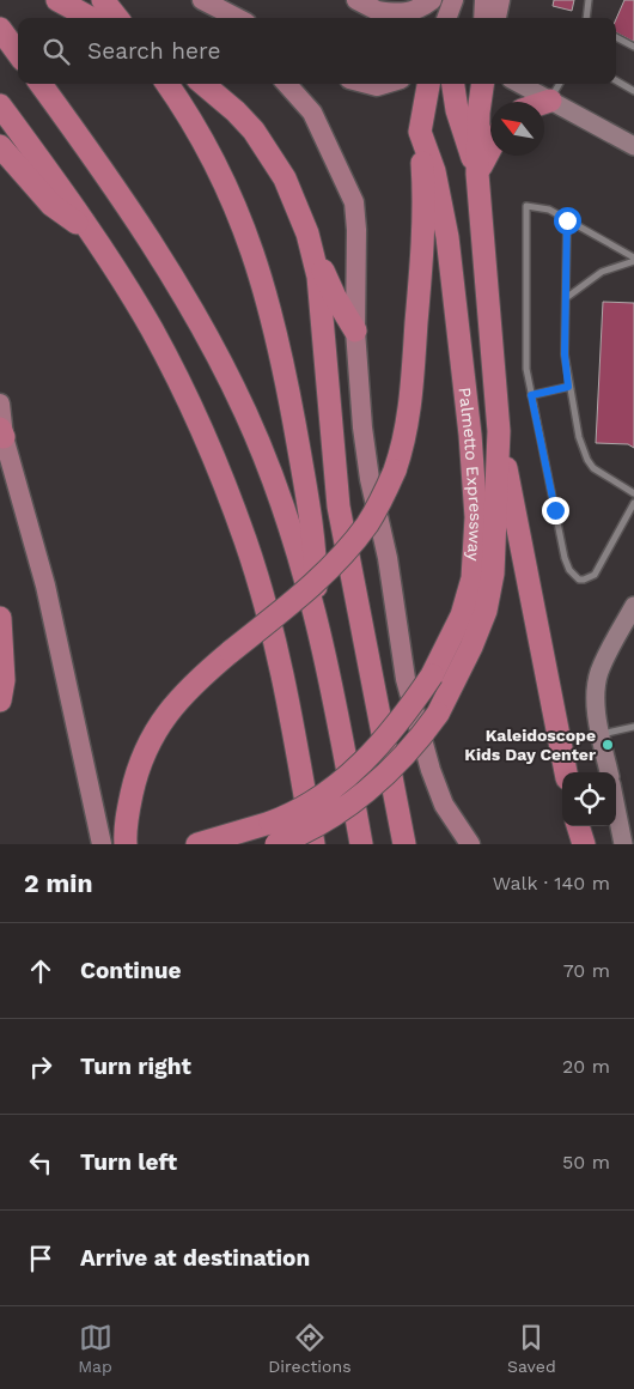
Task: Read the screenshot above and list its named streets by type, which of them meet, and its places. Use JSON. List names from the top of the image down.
{
  "streets": {
    "highway": ["Palmetto Expressway"]
  },
  "places": ["Kaleidoscope Kids Day Center"],
  "north": "top left",
  "page": {
    "search": "Search here",
    "heading": ["2 min", "Walk · 140 m"],
    "list": [
      ["Continue", "70 m"],
      ["Turn right", "20 m"],
      ["Turn left", "50 m"],
      "Arrive at destination"
    ],
    "nav": ["Map", "Directions", "Saved"]
  }
}
